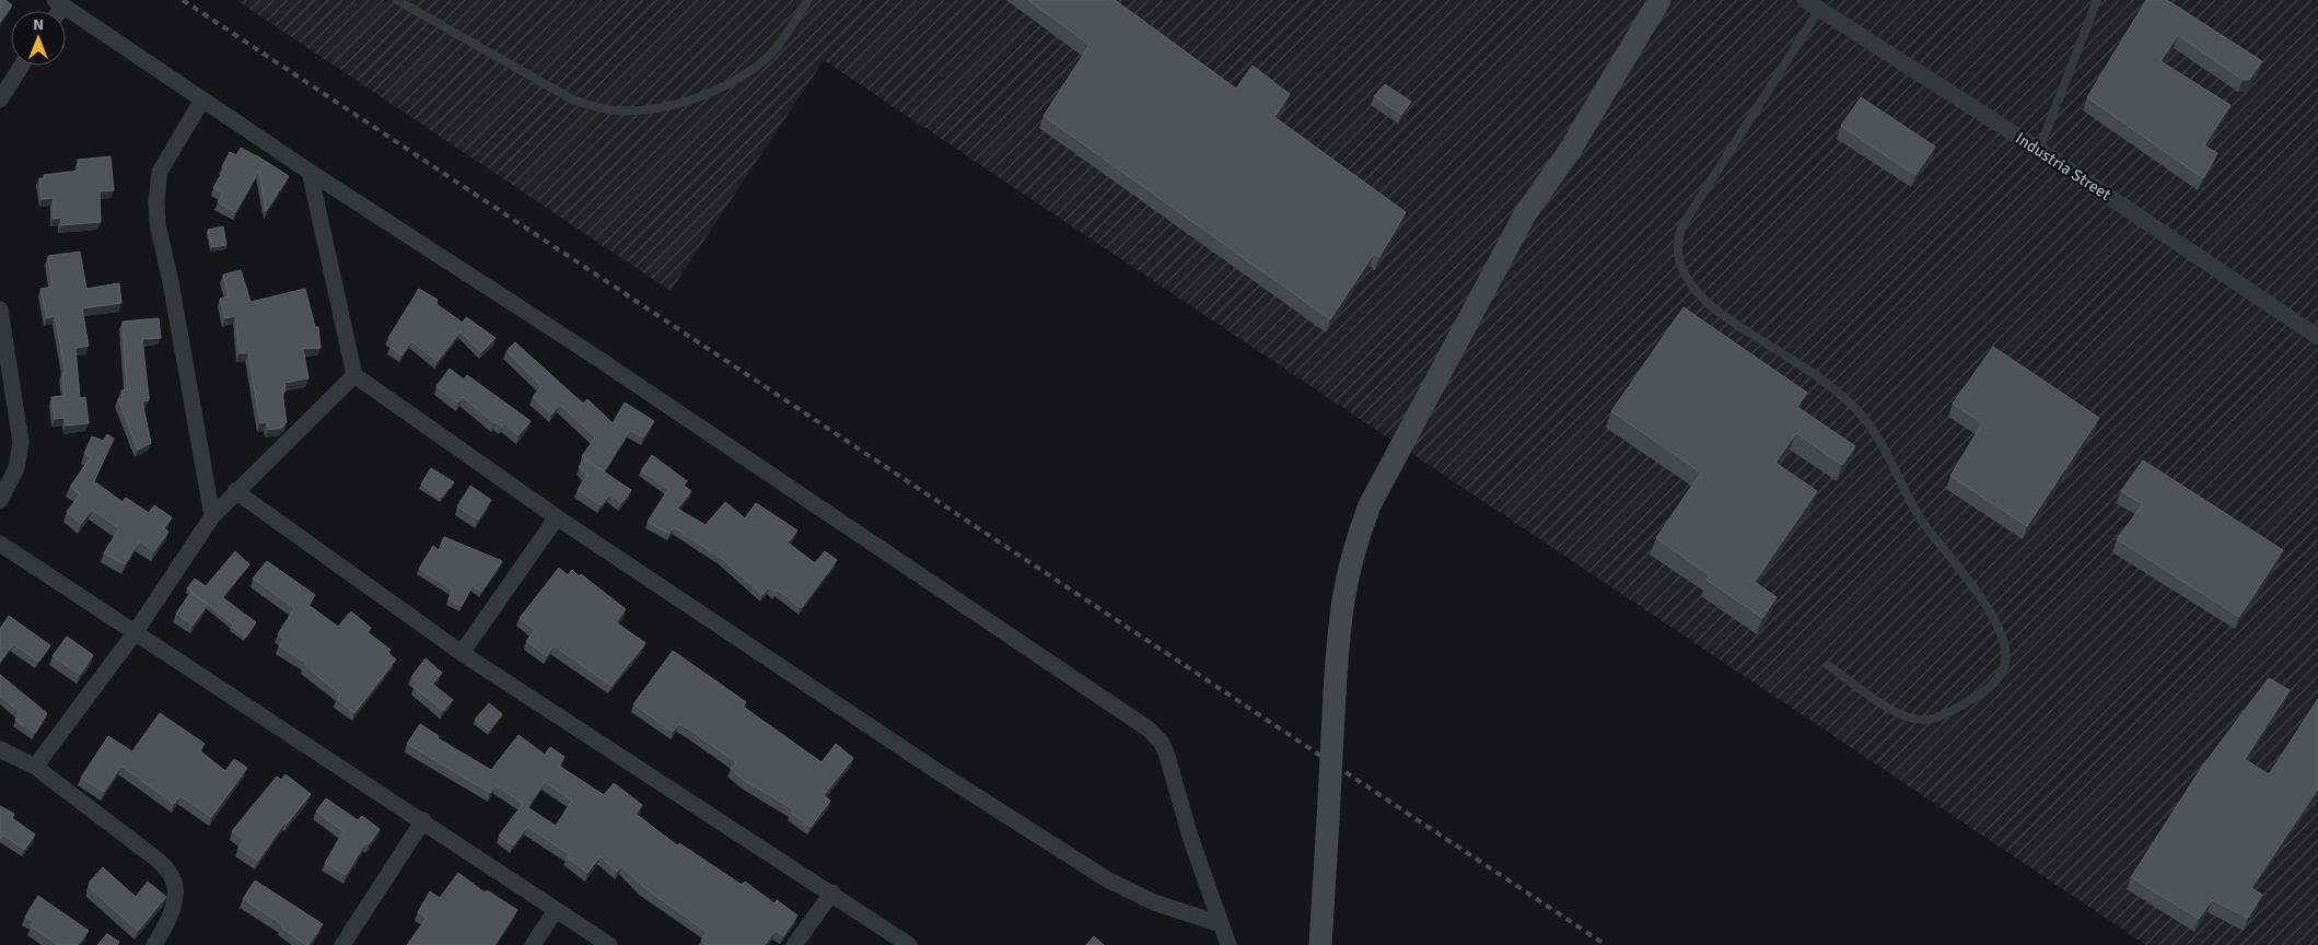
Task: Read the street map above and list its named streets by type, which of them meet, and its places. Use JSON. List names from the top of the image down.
{
  "streets": {
    "street": ["Industria Street"]
  },
  "north": "top"
}
